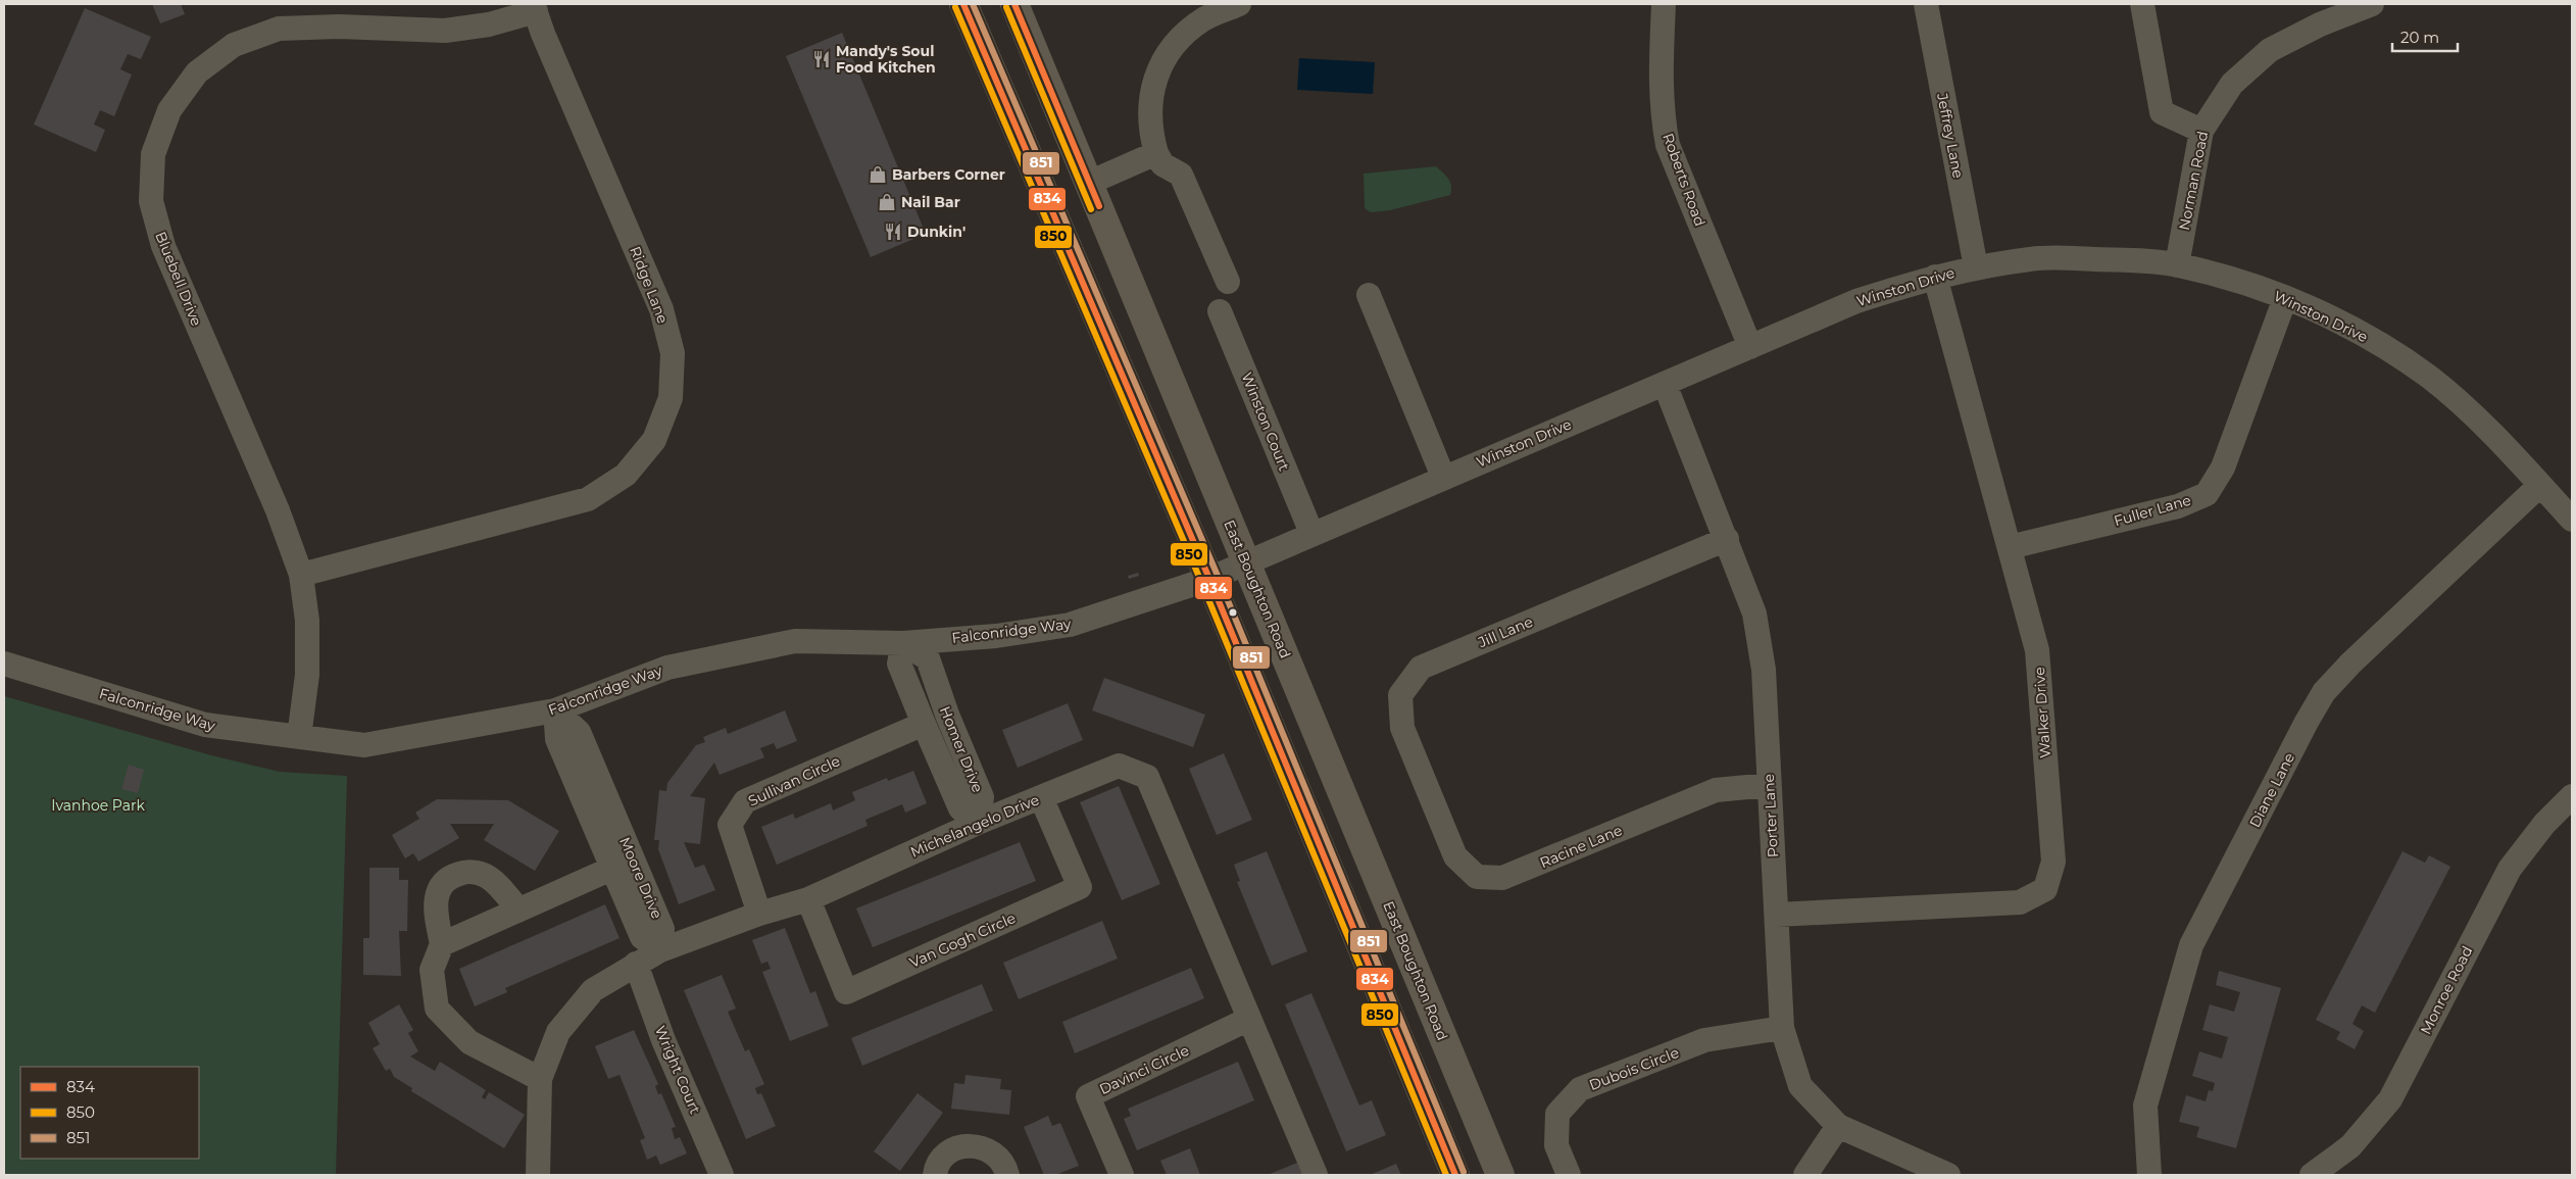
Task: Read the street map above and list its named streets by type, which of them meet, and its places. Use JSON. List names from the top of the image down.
{
  "streets": {
    "main road": ["East Boughton Road"],
    "street": [
      "Jeffrey Lane",
      "Roberts Road",
      "Norman Road",
      "Bluebell Drive",
      "Ridge Lane",
      "Winston Drive",
      "Winston Court",
      "Fuller Lane",
      "Falconridge Way",
      "Jill Lane",
      "Walker Drive",
      "Homer Drive",
      "Sullivan Circle",
      "Diane Lane",
      "Porter Lane",
      "Michelangelo Drive",
      "Racine Lane",
      "Moore Drive",
      "Van Gogh Circle",
      "Monroe Road",
      "Dubois Circle",
      "Wright Court",
      "Davinci Circle"
    ]
  },
  "crossings": [
    ["Jeffrey Lane", "Winston Drive"],
    ["Roberts Road", "Winston Drive"],
    ["Norman Road", "Winston Drive"],
    ["Bluebell Drive", "Ridge Lane"],
    ["Bluebell Drive", "Falconridge Way"],
    ["Winston Drive", "Winston Court"],
    ["Winston Drive", "Fuller Lane"],
    ["Winston Drive", "East Boughton Road"],
    ["Winston Drive", "Falconridge Way"],
    ["Winston Drive", "Walker Drive"],
    ["Winston Drive", "Diane Lane"],
    ["Winston Drive", "Porter Lane"],
    ["Fuller Lane", "Walker Drive"],
    ["Falconridge Way", "Homer Drive"],
    ["Falconridge Way", "Moore Drive"],
    ["Jill Lane", "Porter Lane"],
    ["Jill Lane", "Racine Lane"],
    ["Walker Drive", "Porter Lane"],
    ["Homer Drive", "Sullivan Circle"],
    ["Homer Drive", "Michelangelo Drive"],
    ["Sullivan Circle", "Michelangelo Drive"],
    ["Porter Lane", "Racine Lane"],
    ["Porter Lane", "Dubois Circle"],
    ["Michelangelo Drive", "Moore Drive"],
    ["Michelangelo Drive", "Van Gogh Circle"],
    ["Michelangelo Drive", "Wright Court"],
    ["Michelangelo Drive", "Davinci Circle"]
  ],
  "parks": ["Ivanhoe Park"],
  "places": {
    "restaurant": ["Mandy's Soul Food Kitchen", "Dunkin'"],
    "shop": ["Barbers Corner", "Nail Bar"]
  },
  "lines": ["transit line 834", "transit line 851", "transit line 850"],
  "legend": ["834", "850", "851"],
  "scale_bar": "20 m"
}
